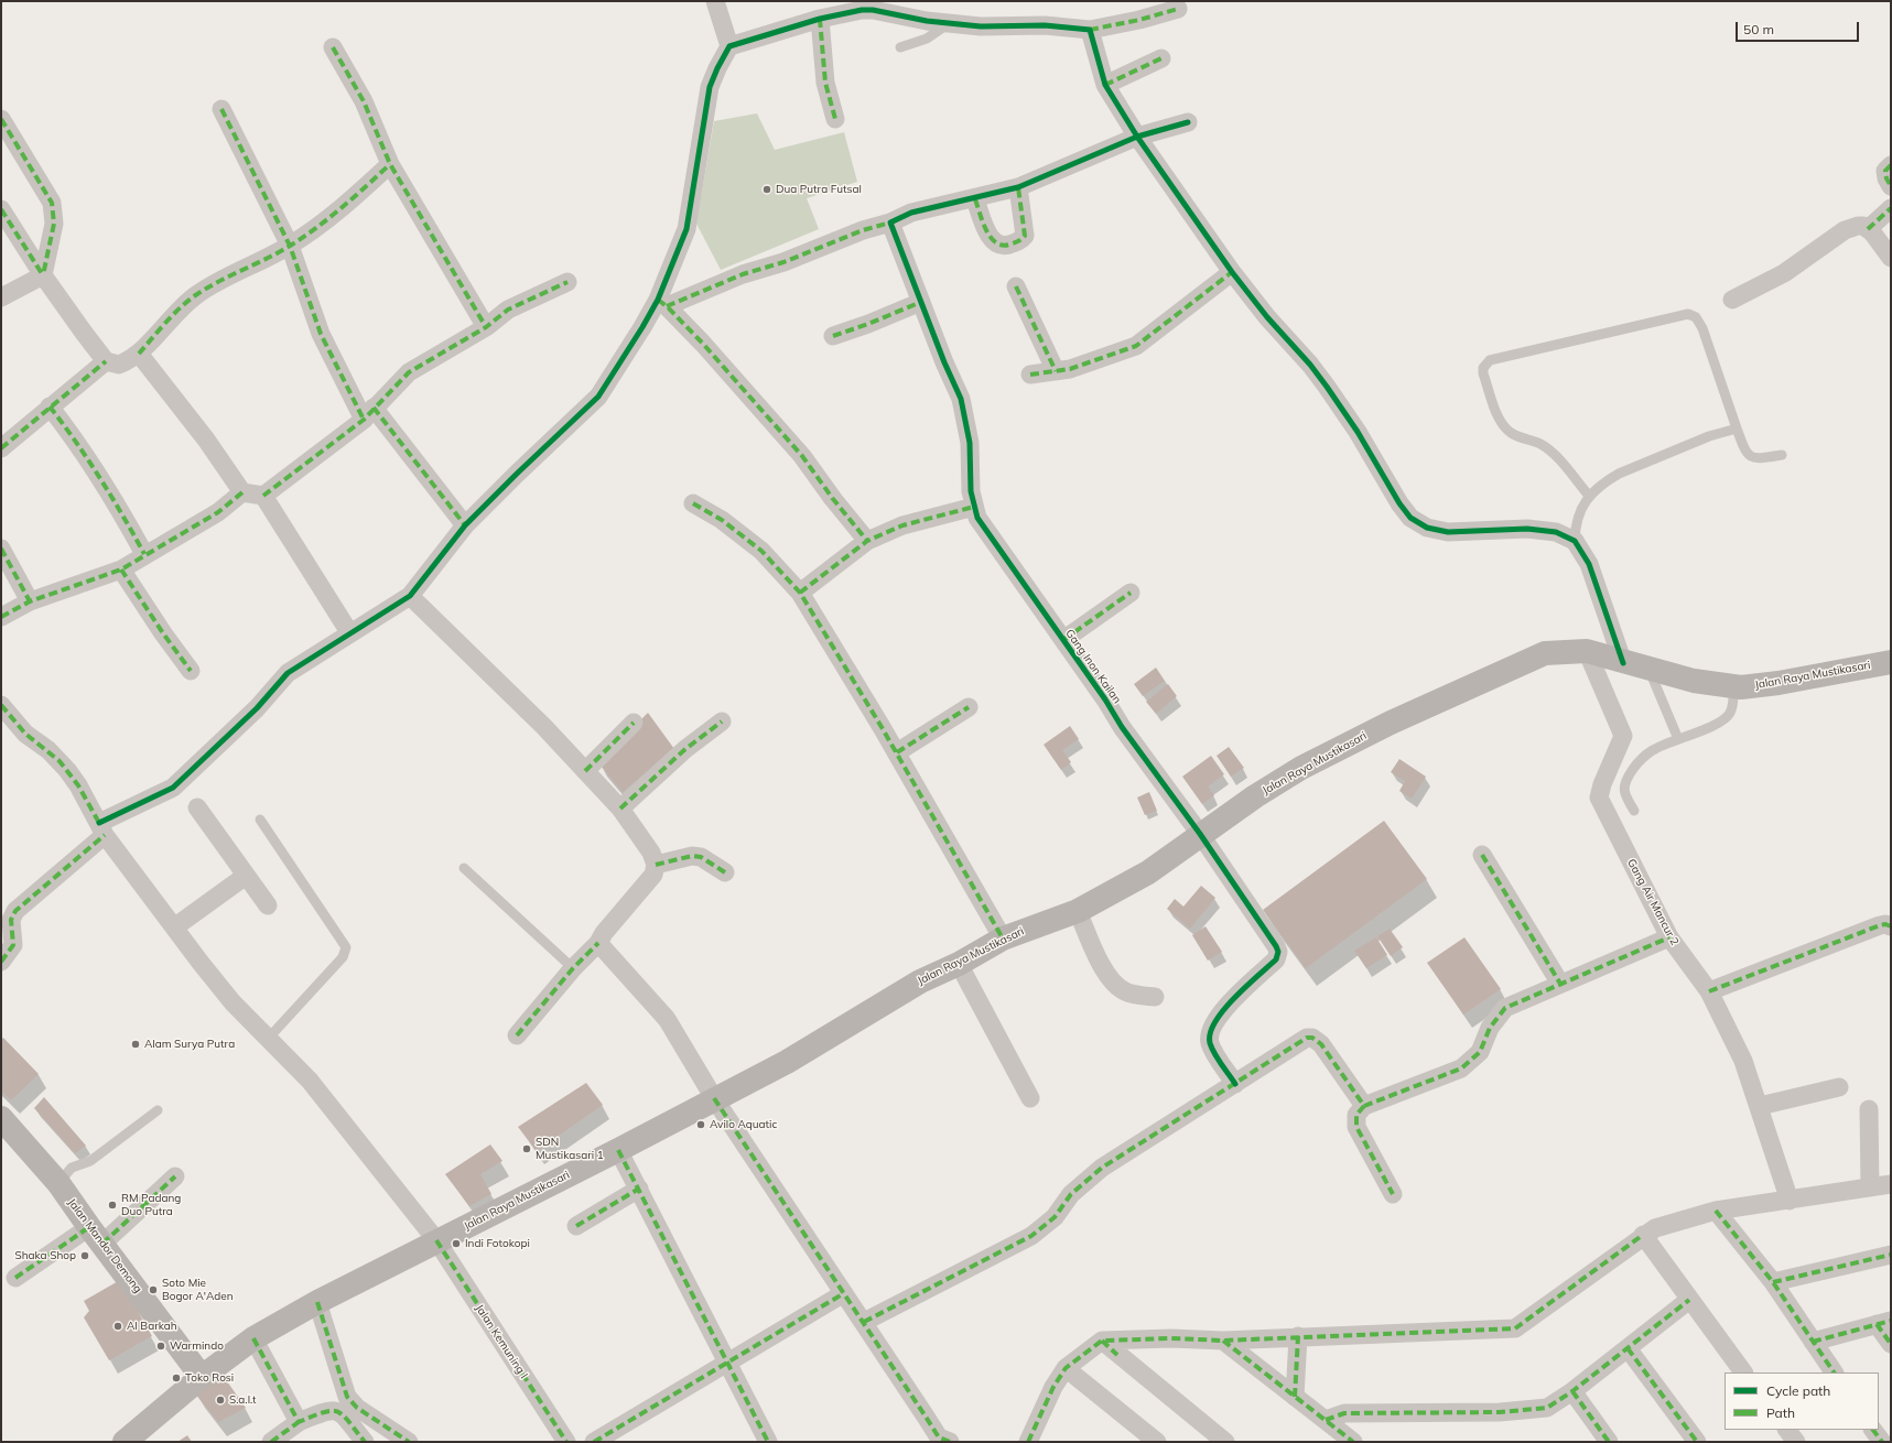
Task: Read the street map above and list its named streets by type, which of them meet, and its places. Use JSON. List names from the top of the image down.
{
  "streets": {
    "main road": ["Jalan Raya Mustikasari", "Jalan Mandor Demong"],
    "street": ["Gang Inon Kailan", "Gang Air Mancur 2", "Jalan Kemuning I"]
  },
  "crossings": [
    ["Gang Inon Kailan", "Jalan Raya Mustikasari"],
    ["Jalan Raya Mustikasari", "Gang Air Mancur 2"],
    ["Jalan Raya Mustikasari", "Jalan Mandor Demong"],
    ["Jalan Raya Mustikasari", "Jalan Kemuning I"]
  ],
  "places": [
    "Dua Putra Futsal",
    "Alam Surya Putra",
    "Avilo Aquatic",
    "SDN Mustikasari 1",
    "RM Padang Duo Putra",
    "Indi Fotokopi",
    "Shaka Shop",
    "Soto Mie Bogor A'Aden",
    "Al Barkah",
    "Warmindo",
    "Toko Rosi",
    "S.a.l.t"
  ],
  "legend": ["Cycle path", "Path"],
  "scale_bar": "50 m"
}
